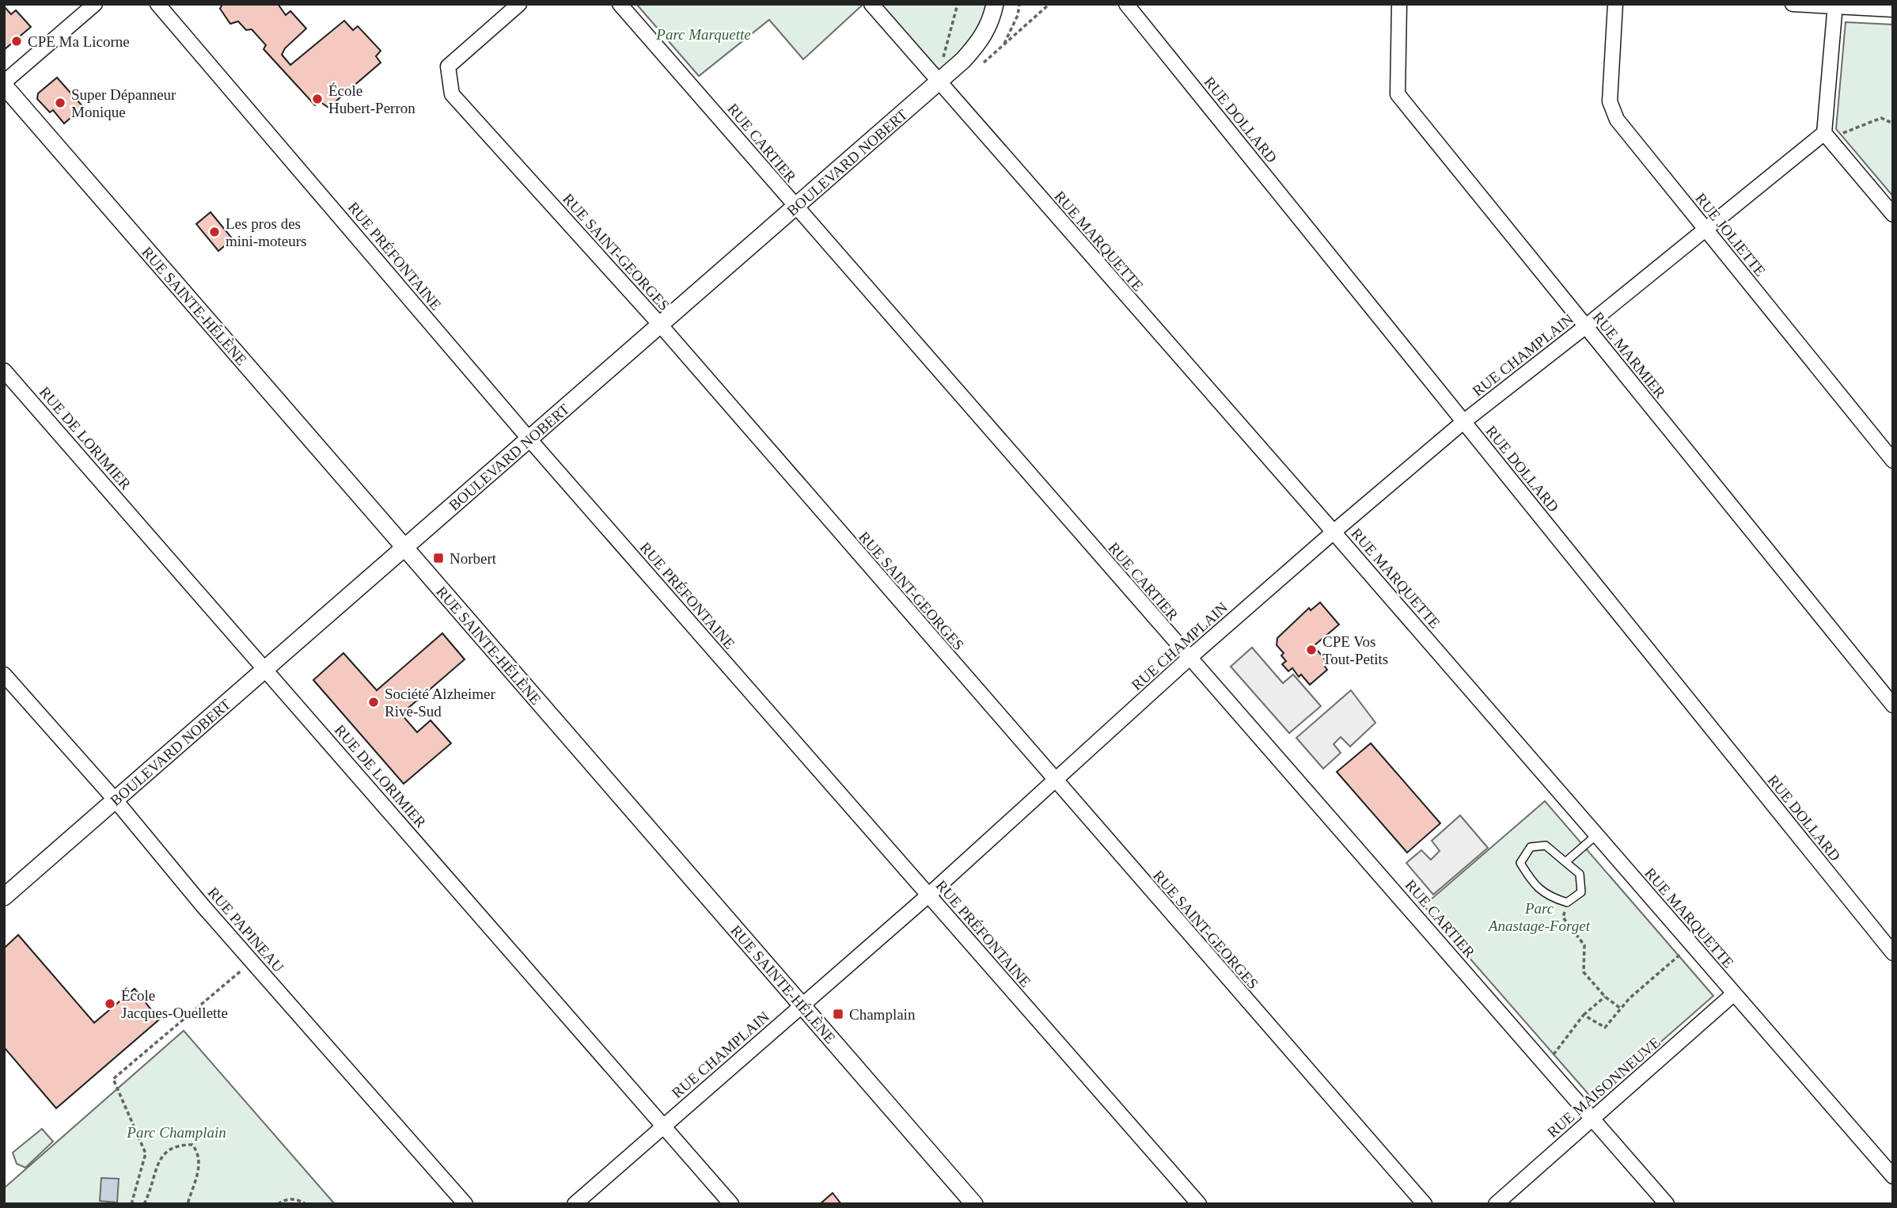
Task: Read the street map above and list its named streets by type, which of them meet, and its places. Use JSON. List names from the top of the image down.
{
  "streets": {
    "street": [
      "RUE DOLLARD",
      "RUE CARTIER",
      "BOULEVARD NOBERT",
      "RUE JOLIETTE",
      "RUE MARQUETTE",
      "RUE SAINT-GEORGES",
      "RUE PRÉFONTAINE",
      "RUE SAINTE-HÉLÈNE",
      "RUE CHAMPLAIN",
      "RUE MARMIER",
      "RUE DE LORIMIER",
      "RUE PAPINEAU",
      "RUE MAISONNEUVE"
    ]
  },
  "crossings": [
    ["RUE DOLLARD", "RUE CHAMPLAIN"],
    ["RUE CARTIER", "BOULEVARD NOBERT"],
    ["RUE CARTIER", "RUE CHAMPLAIN"],
    ["RUE CARTIER", "RUE MAISONNEUVE"],
    ["BOULEVARD NOBERT", "RUE MARQUETTE"],
    ["BOULEVARD NOBERT", "RUE SAINT-GEORGES"],
    ["BOULEVARD NOBERT", "RUE PRÉFONTAINE"],
    ["BOULEVARD NOBERT", "RUE SAINTE-HÉLÈNE"],
    ["BOULEVARD NOBERT", "RUE DE LORIMIER"],
    ["BOULEVARD NOBERT", "RUE PAPINEAU"],
    ["RUE JOLIETTE", "RUE CHAMPLAIN"],
    ["RUE MARQUETTE", "RUE CHAMPLAIN"],
    ["RUE MARQUETTE", "RUE MAISONNEUVE"],
    ["RUE SAINT-GEORGES", "RUE CHAMPLAIN"],
    ["RUE PRÉFONTAINE", "RUE CHAMPLAIN"],
    ["RUE SAINTE-HÉLÈNE", "RUE CHAMPLAIN"],
    ["RUE CHAMPLAIN", "RUE MARMIER"],
    ["RUE CHAMPLAIN", "RUE DE LORIMIER"]
  ],
  "parks": ["Parc Marquette", "Parc Anastage-Forget", "Parc Champlain"],
  "places": {
    "other": [
      "CPE Ma Licorne",
      "École Hubert-Perron",
      "Super Dépanneur Monique",
      "Les pros des mini-moteurs",
      "CPE Vos Tout-Petits",
      "Société Alzheimer Rive-Sud",
      "École Jacques-Ouellette"
    ],
    "transit": ["Norbert", "Champlain"]
  }
}
